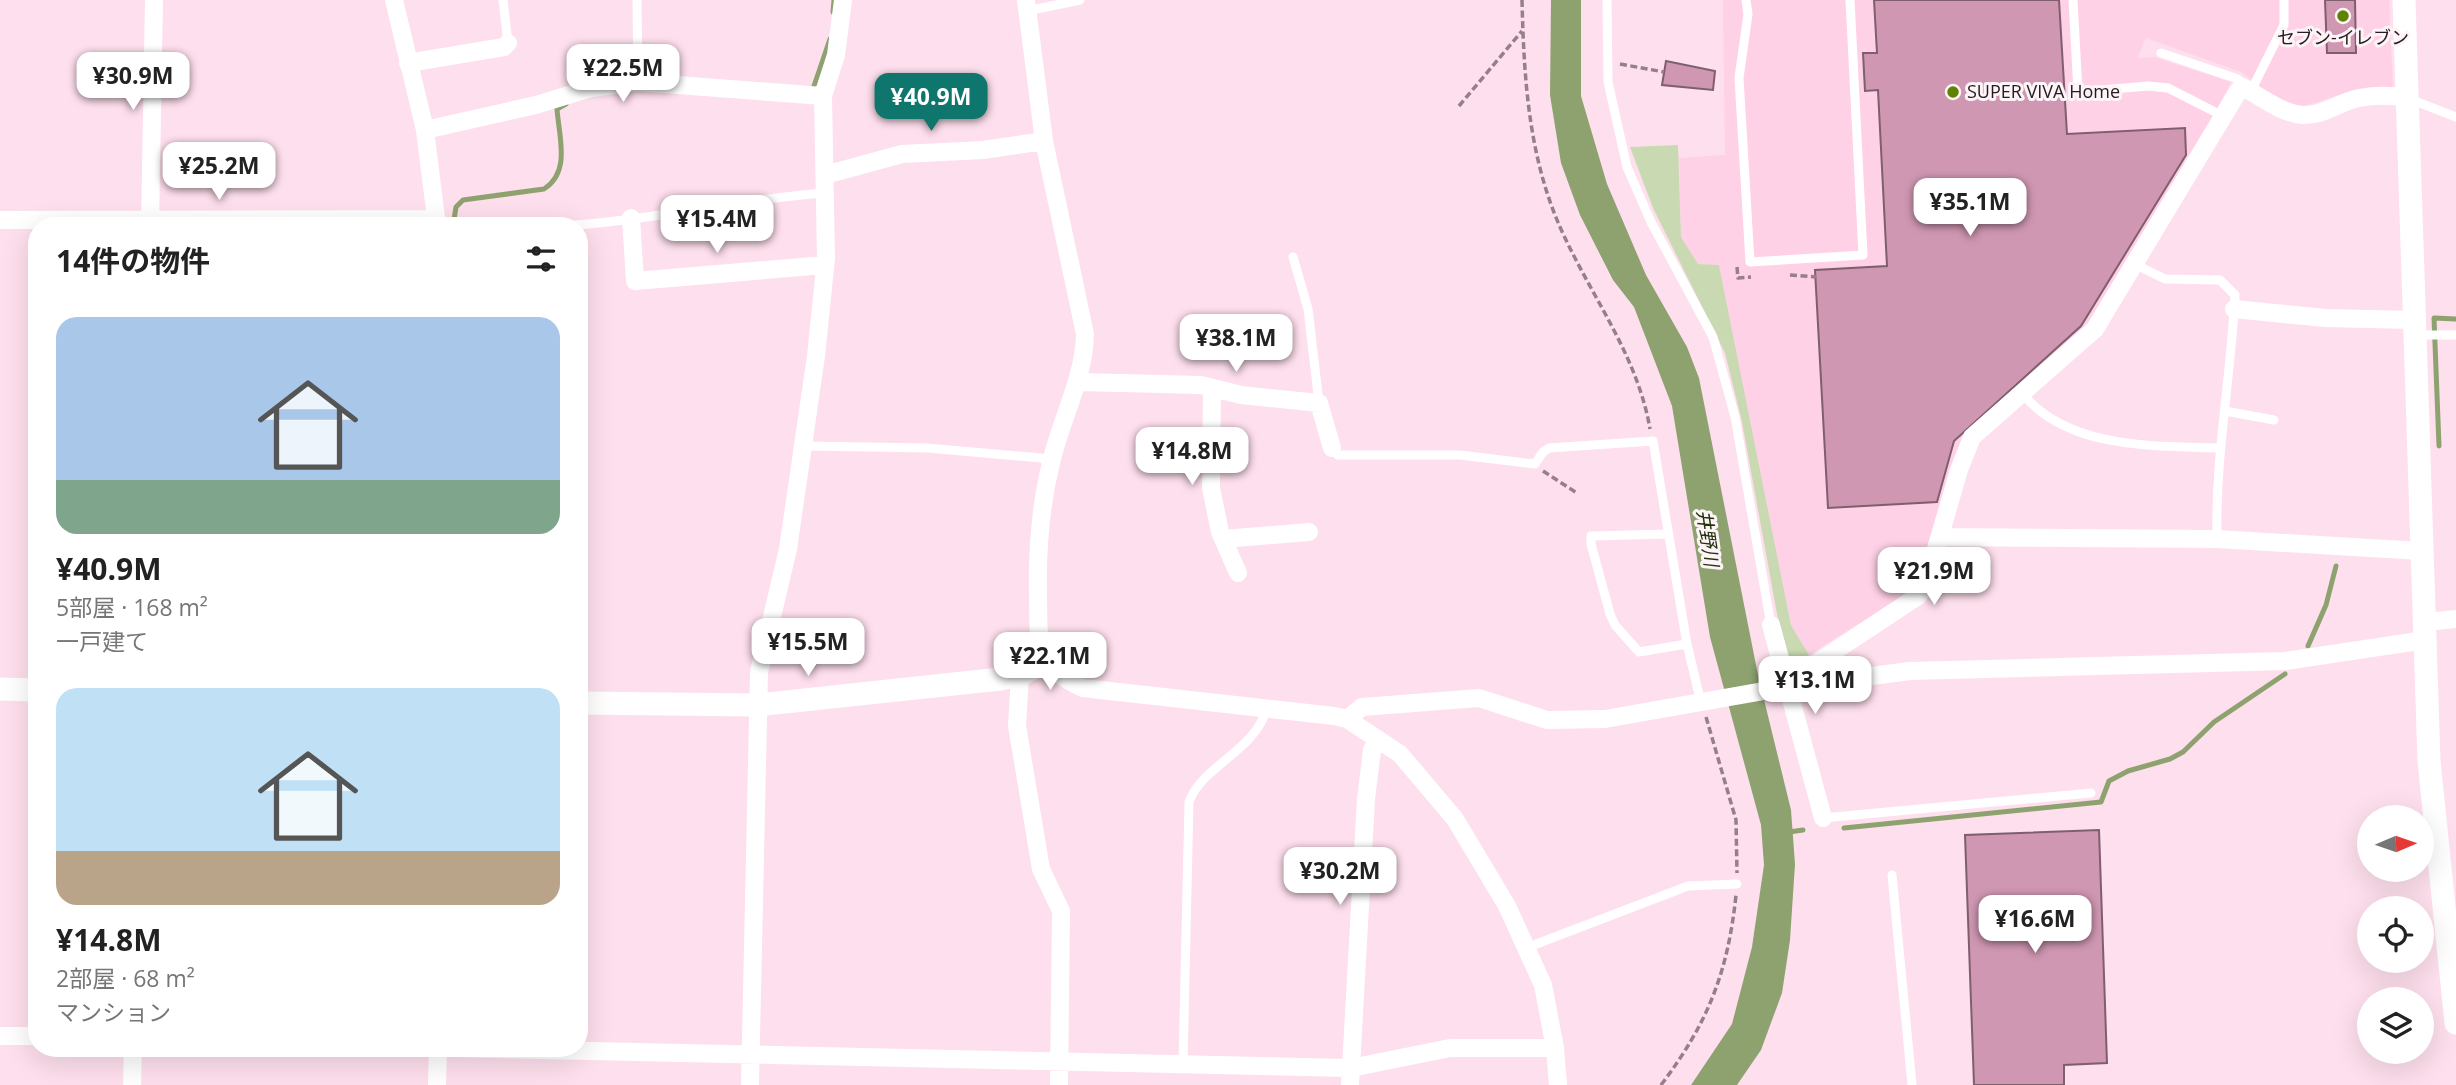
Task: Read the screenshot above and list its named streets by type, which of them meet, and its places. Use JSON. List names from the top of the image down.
{
  "water": ["井野川"],
  "places": ["セブン-イレブン", "SUPER VIVA Home"],
  "north": "right",
  "page": {
    "price": [
      "¥22.5M",
      "¥30.9M",
      "¥40.9M",
      "¥25.2M",
      "¥35.1M",
      "¥15.4M",
      "¥38.1M",
      "¥14.8M",
      "¥21.9M",
      "¥15.5M",
      "¥22.1M",
      "¥13.1M",
      "¥30.2M",
      "¥16.6M"
    ],
    "heading": "14件の物件",
    "list": [
      {
        "name": "¥40.9M",
        "note": "5部屋 · 168 m² · 一戸建て"
      },
      {
        "name": "¥14.8M",
        "note": "2部屋 · 68 m² · マンション"
      }
    ]
  }
}
